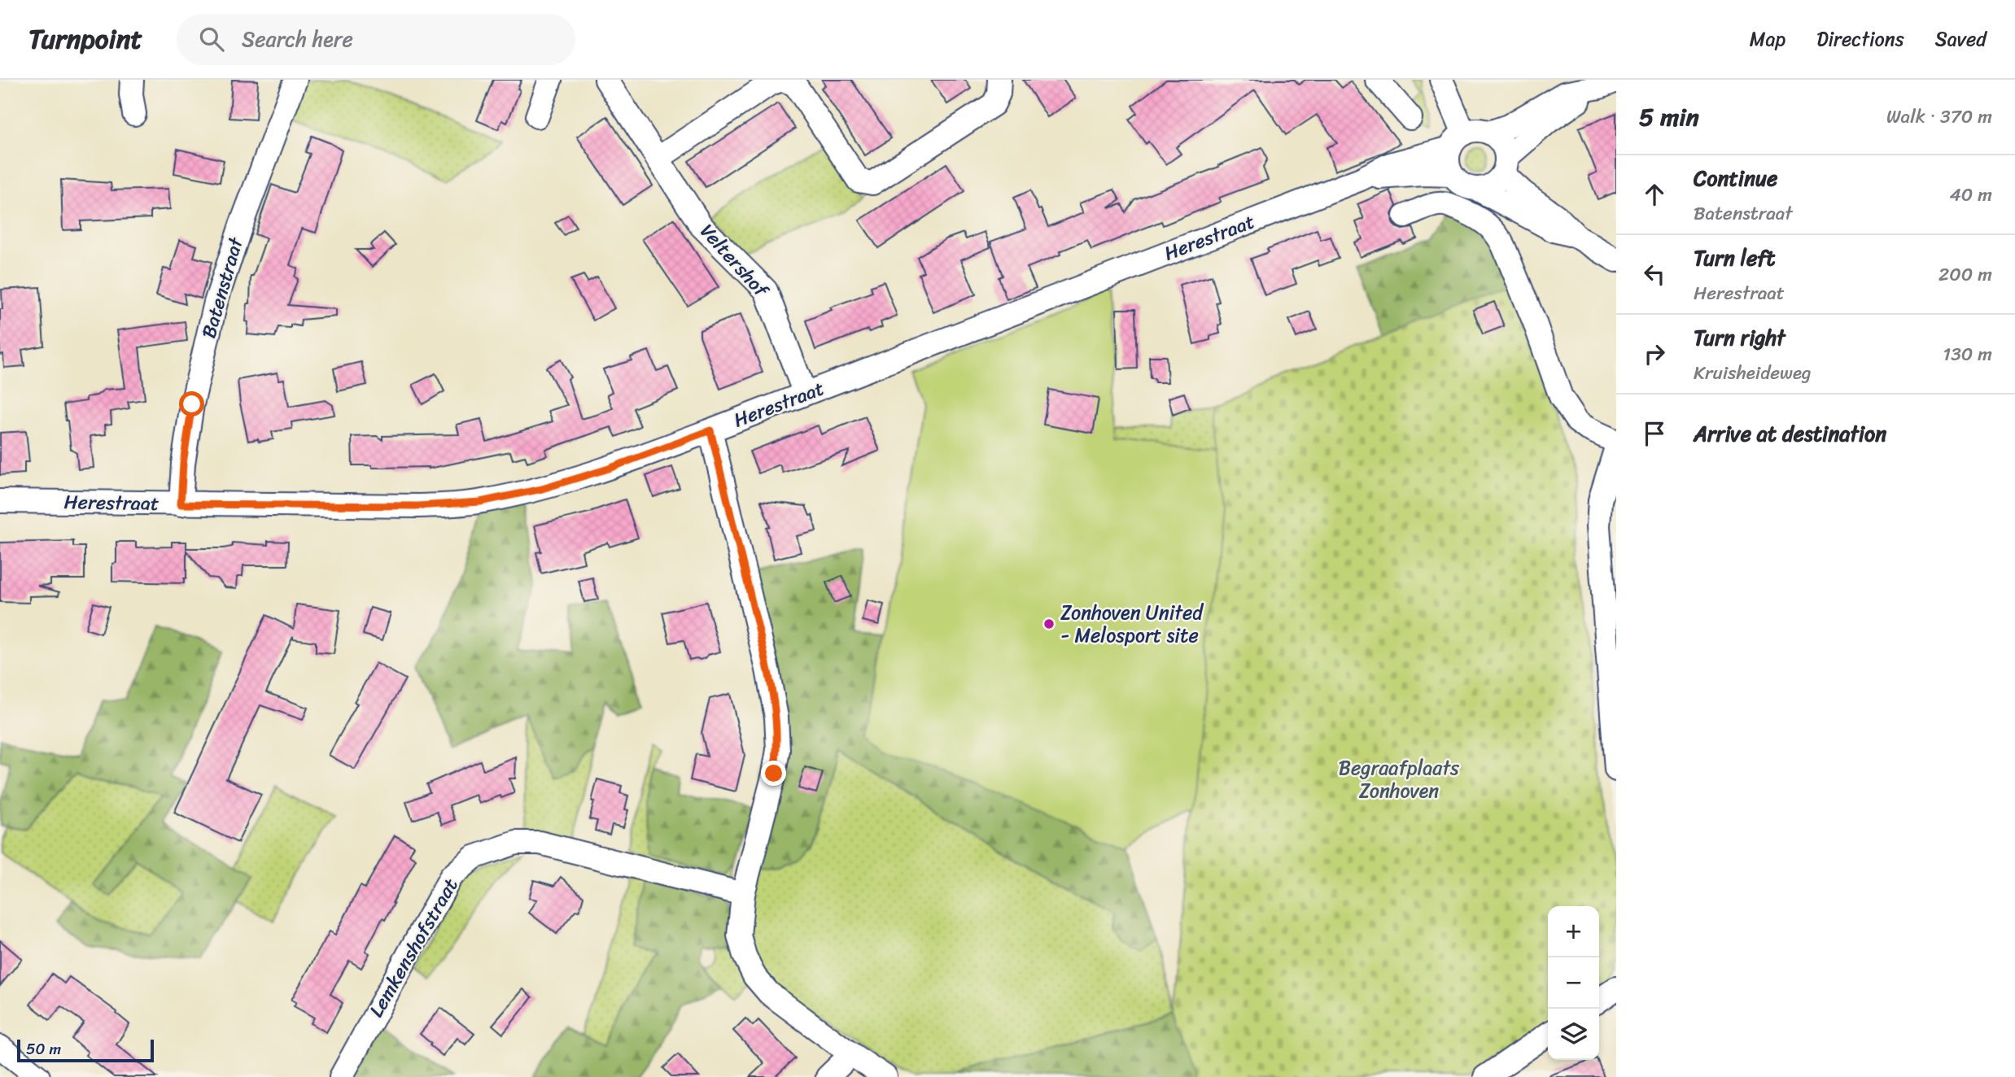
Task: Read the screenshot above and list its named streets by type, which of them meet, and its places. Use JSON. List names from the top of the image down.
{
  "streets": {
    "street": [
      "Herestraat",
      "Veltershof",
      "Batenstraat",
      "Lemkenshofstraat"
    ]
  },
  "crossings": [
    ["Herestraat", "Veltershof"],
    ["Herestraat", "Batenstraat"]
  ],
  "parks": ["Begraafplaats Zonhoven"],
  "places": ["Zonhoven United - Melosport site"],
  "scale_bar": "50 m",
  "page": {
    "header": "Turnpoint",
    "search": "Search here",
    "nav": ["Map", "Directions", "Saved"],
    "heading": ["5 min", "Walk · 370 m"],
    "list": [
      ["Continue", "Batenstraat", "40 m"],
      ["Turn left", "Herestraat", "200 m"],
      ["Turn right", "Kruisheideweg", "130 m"],
      "Arrive at destination"
    ],
    "map_buttons": ["+", "−"],
    "scale": "50 m"
  }
}
